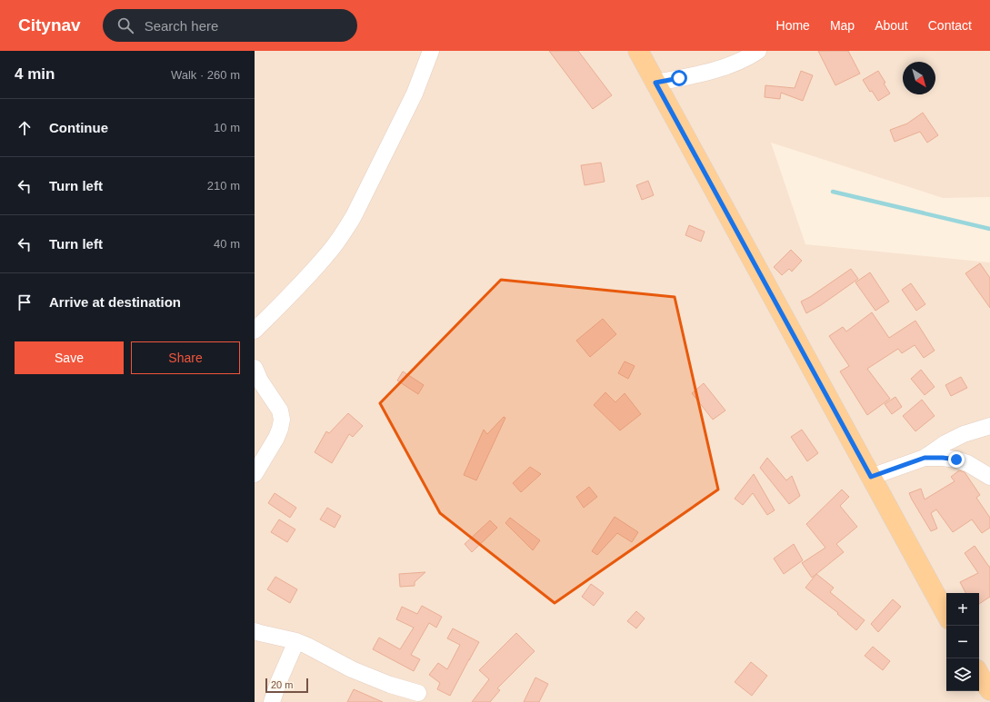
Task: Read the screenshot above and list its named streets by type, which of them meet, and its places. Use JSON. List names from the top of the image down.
{
  "scale_bar": "20 m",
  "north": "bottom right",
  "page": {
    "header": "Citynav",
    "search": "Search here",
    "nav": [
      "Home",
      "Map",
      "About",
      "Contact"
    ],
    "heading": ["4 min", "Walk · 260 m"],
    "list": [
      ["Continue", "10 m"],
      ["Turn left", "210 m"],
      ["Turn left", "40 m"],
      "Arrive at destination"
    ],
    "buttons": ["Save", "Share"],
    "map_buttons": ["+", "−"],
    "scale": "20 m"
  }
}
